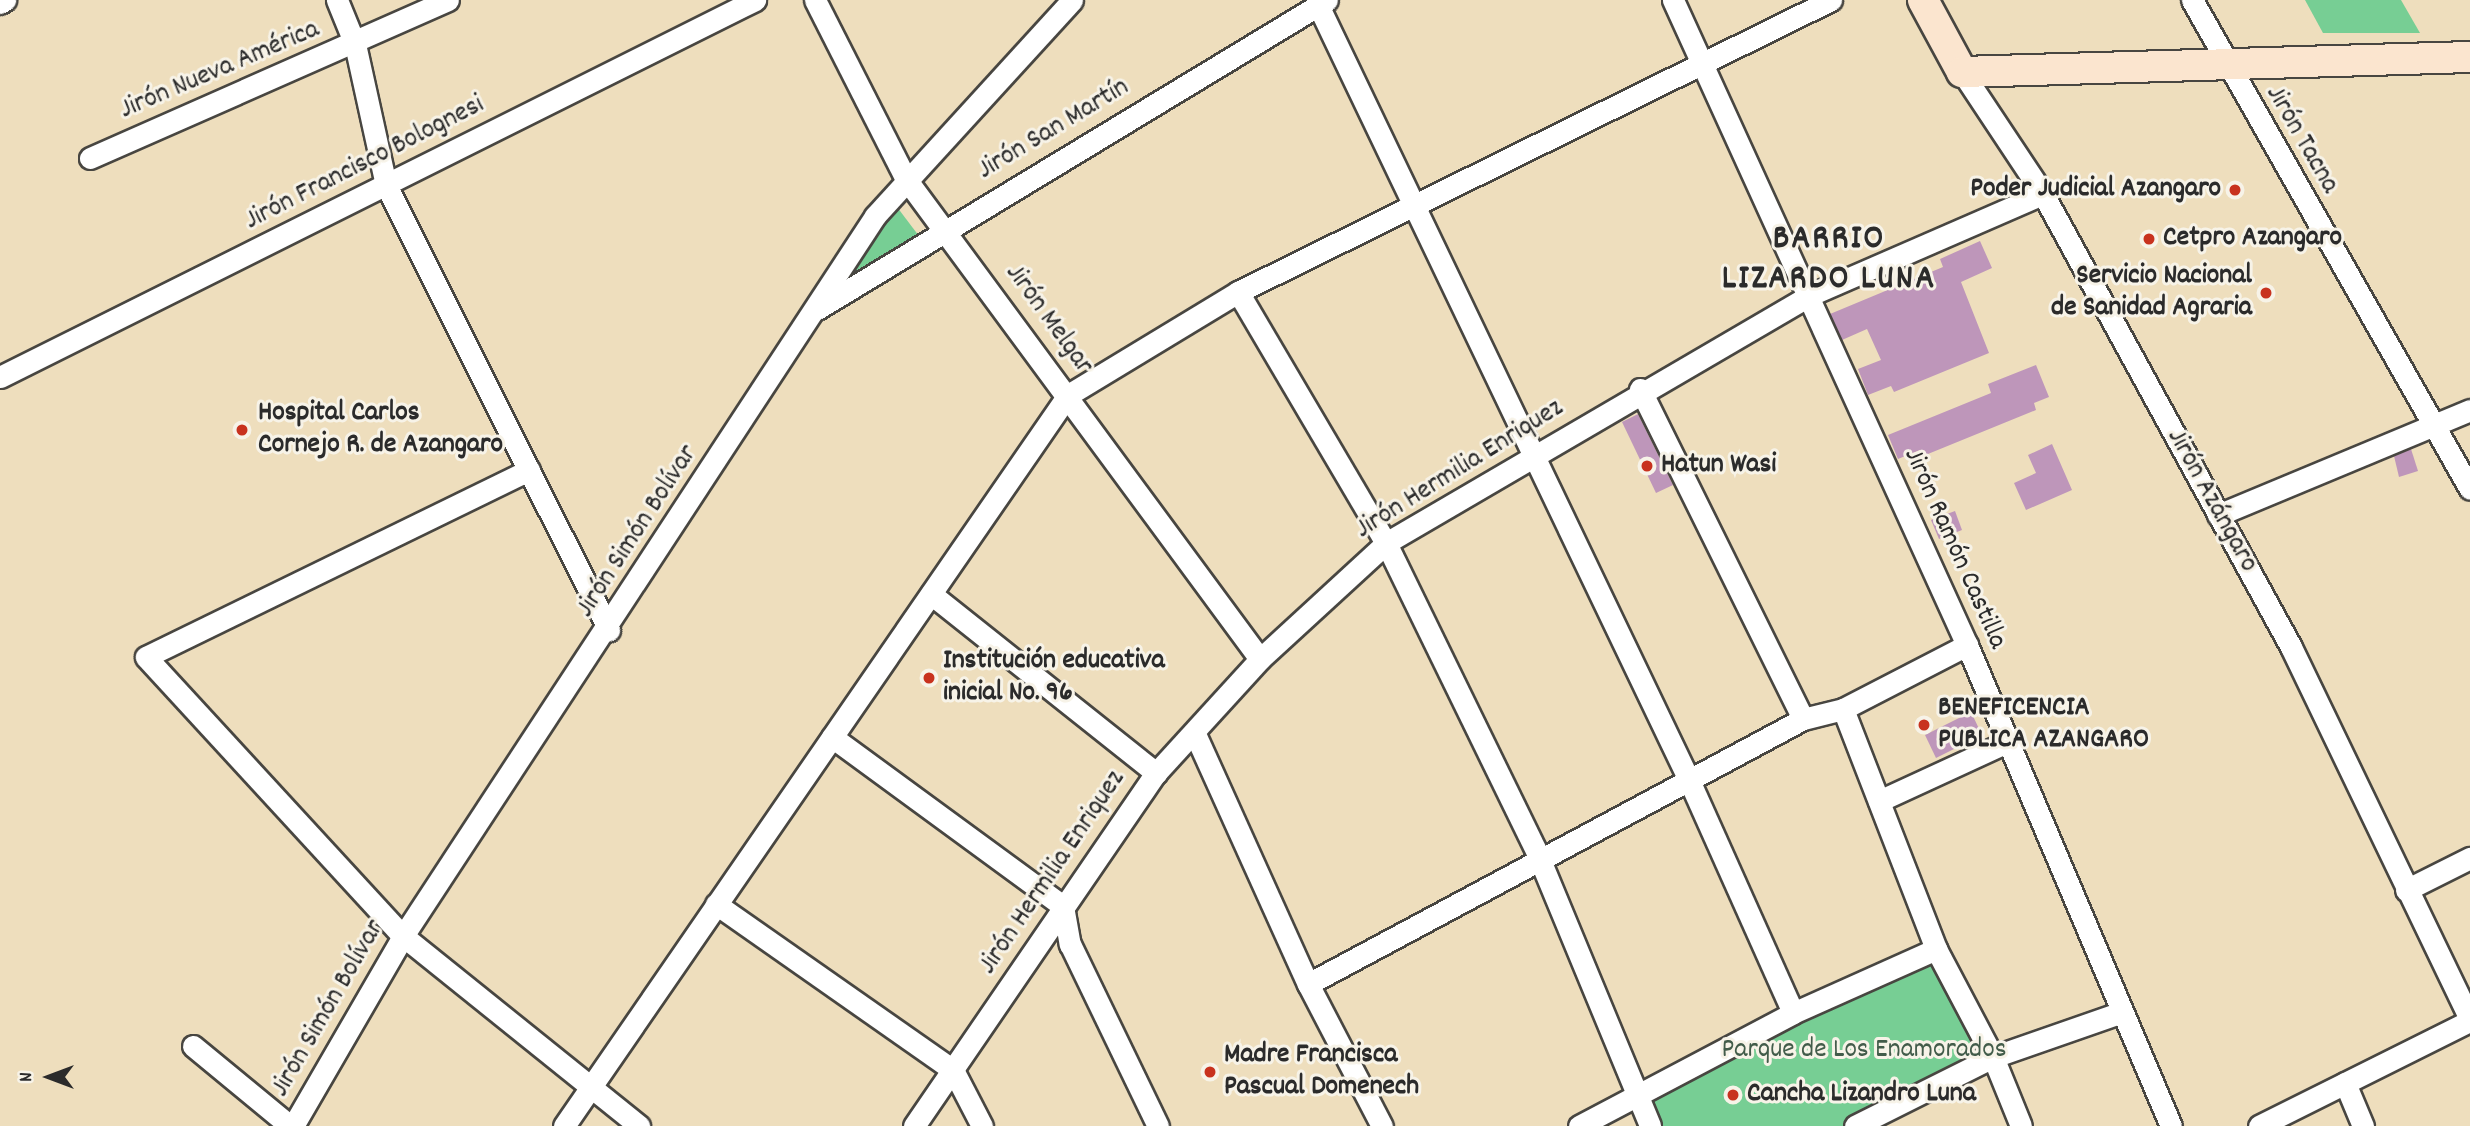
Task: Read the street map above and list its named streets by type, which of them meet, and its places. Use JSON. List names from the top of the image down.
{
  "streets": {
    "street": [
      "Jirón Nueva América",
      "Jirón San Martín",
      "Jirón Tacna",
      "Jirón Francisco Bolognesi",
      "Jirón Melgar",
      "Jirón Hermilia Enriquez",
      "Jirón Azángaro",
      "Jirón Simón Bolívar",
      "Jirón Ramón Castilla"
    ]
  },
  "crossings": [
    ["Jirón San Martín", "Jirón Melgar"],
    ["Jirón San Martín", "Jirón Simón Bolívar"],
    ["Jirón Melgar", "Jirón Hermilia Enriquez"],
    ["Jirón Melgar", "Jirón Simón Bolívar"],
    ["Jirón Hermilia Enriquez", "Jirón Azángaro"],
    ["Jirón Hermilia Enriquez", "Jirón Ramón Castilla"]
  ],
  "districts": ["BARRIO LIZARDO LUNA"],
  "parks": ["Parque de Los Enamorados"],
  "places": [
    "Poder Judicial Azangaro",
    "Cetpro Azangaro",
    "Servicio Nacional de Sanidad Agraria",
    "Hospital Carlos Cornejo R. de Azangaro",
    "Hatun Wasi",
    "Institución educativa inicial No. 96",
    "BENEFICENCIA PUBLICA AZANGARO",
    "Madre Francisca Pascual Domenech",
    "Cancha Lizandro Luna"
  ],
  "north": "left"
}
